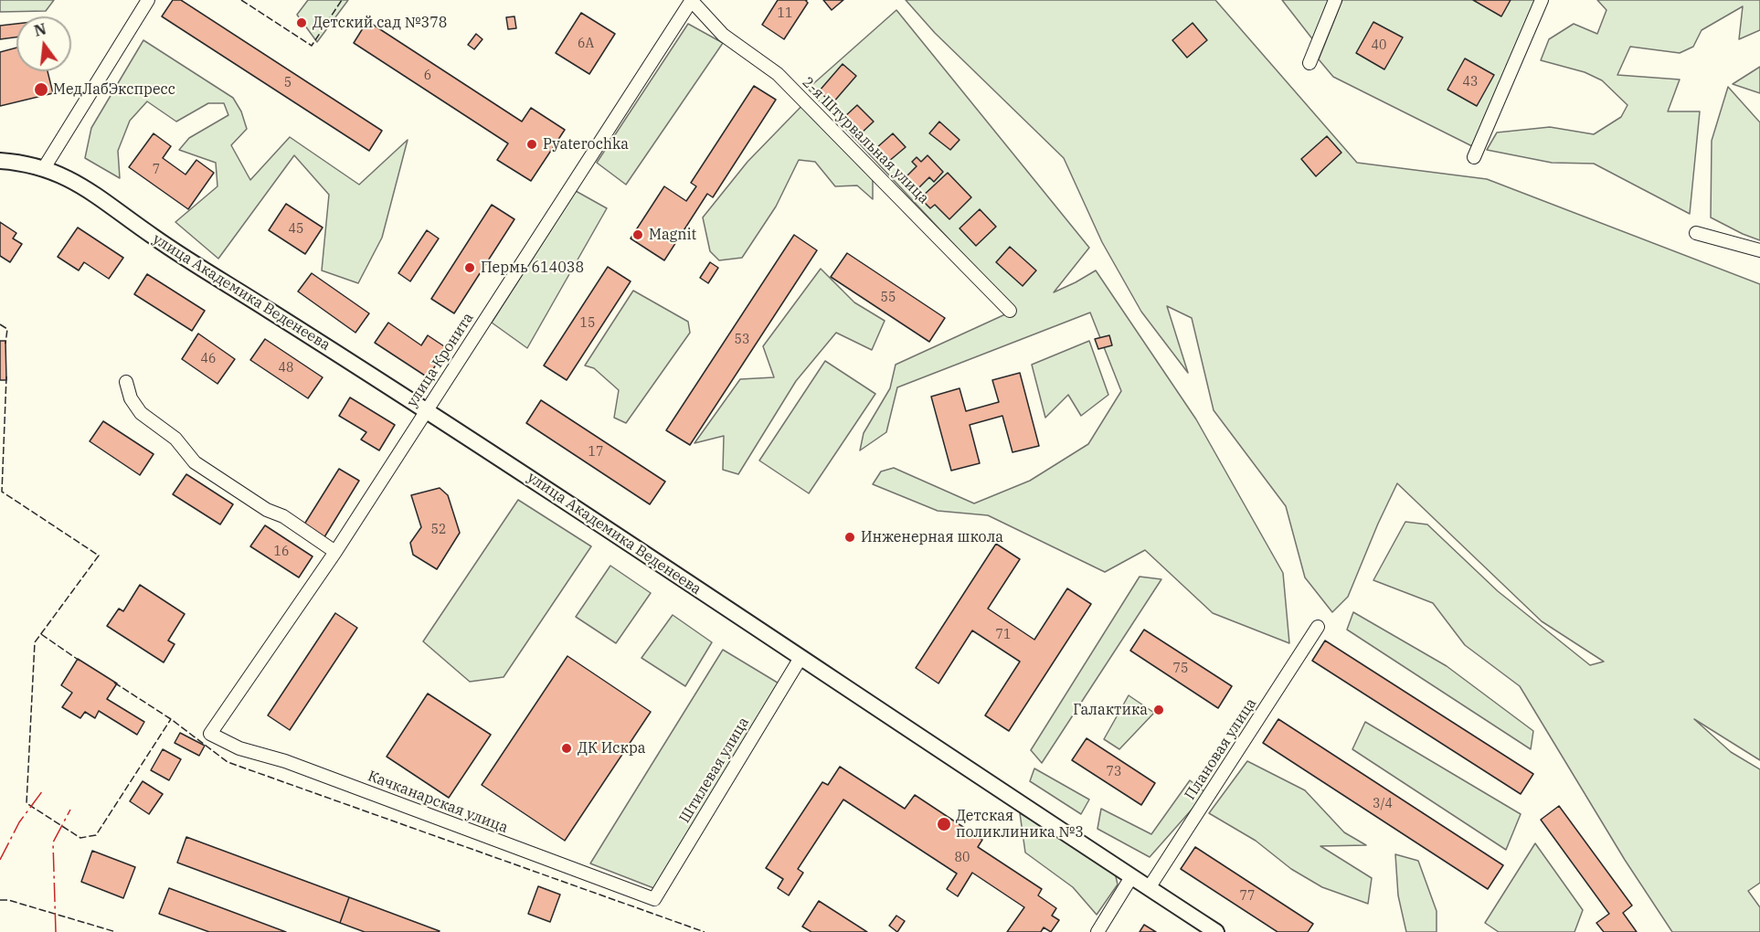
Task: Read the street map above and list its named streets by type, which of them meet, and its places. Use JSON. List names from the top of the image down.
{
  "streets": {
    "street": [
      "2-я Штурвальная улица",
      "улица Академика Веденеева",
      "улица Кронита",
      "Плановая улица",
      "Штилевая улица",
      "Качканарская улица"
    ]
  },
  "crossings": [
    ["2-я Штурвальная улица", "улица Кронита"],
    ["улица Академика Веденеева", "улица Кронита"],
    ["улица Академика Веденеева", "Плановая улица"],
    ["улица Академика Веденеева", "Штилевая улица"],
    ["улица Кронита", "Качканарская улица"],
    ["Штилевая улица", "Качканарская улица"]
  ],
  "places": [
    "Детский сад №378",
    "МедЛабЭкспресс",
    "Pyaterochka",
    "Magnit",
    "Пермь 614038",
    "Инженерная школа",
    "Галактика",
    "ДК Искра",
    "Детская поликлиника №3"
  ],
  "house_numbers": [
    "11",
    "6А",
    "40",
    "6",
    "43",
    "5",
    "7",
    "45",
    "55",
    "15",
    "53",
    "46",
    "48",
    "17",
    "52",
    "16",
    "71",
    "75",
    "73",
    "3/4",
    "80",
    "77"
  ],
  "north": "top"
}
